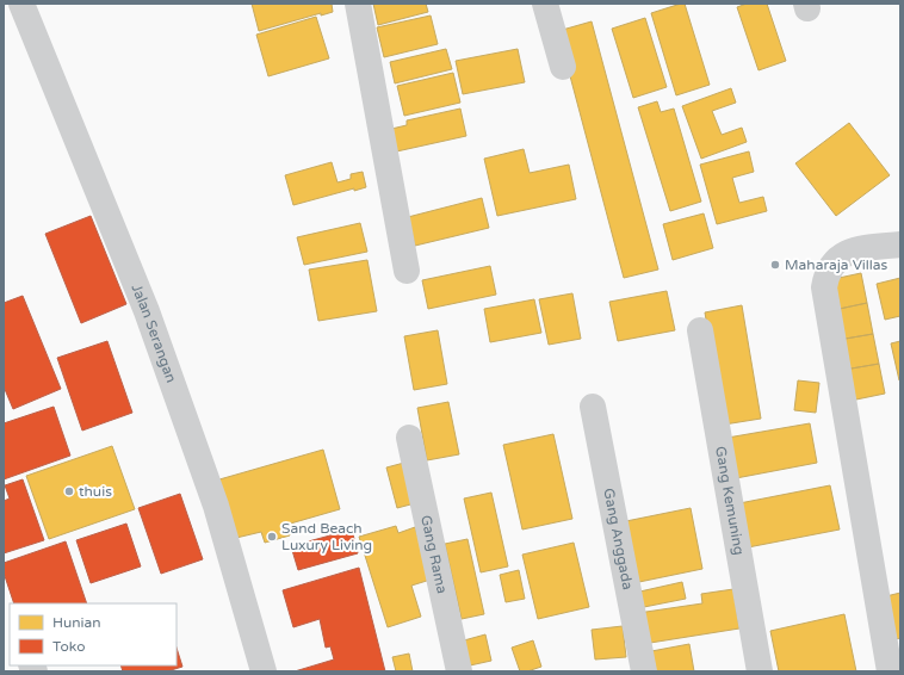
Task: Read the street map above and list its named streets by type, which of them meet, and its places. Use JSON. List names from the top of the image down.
{
  "streets": {
    "street": [
      "Jalan Serangan",
      "Gang Kemuning",
      "Gang Anggada",
      "Gang Rama"
    ]
  },
  "places": ["Maharaja Villas", "thuis", "Sand Beach Luxury Living"],
  "legend": ["Hunian", "Toko"]
}
